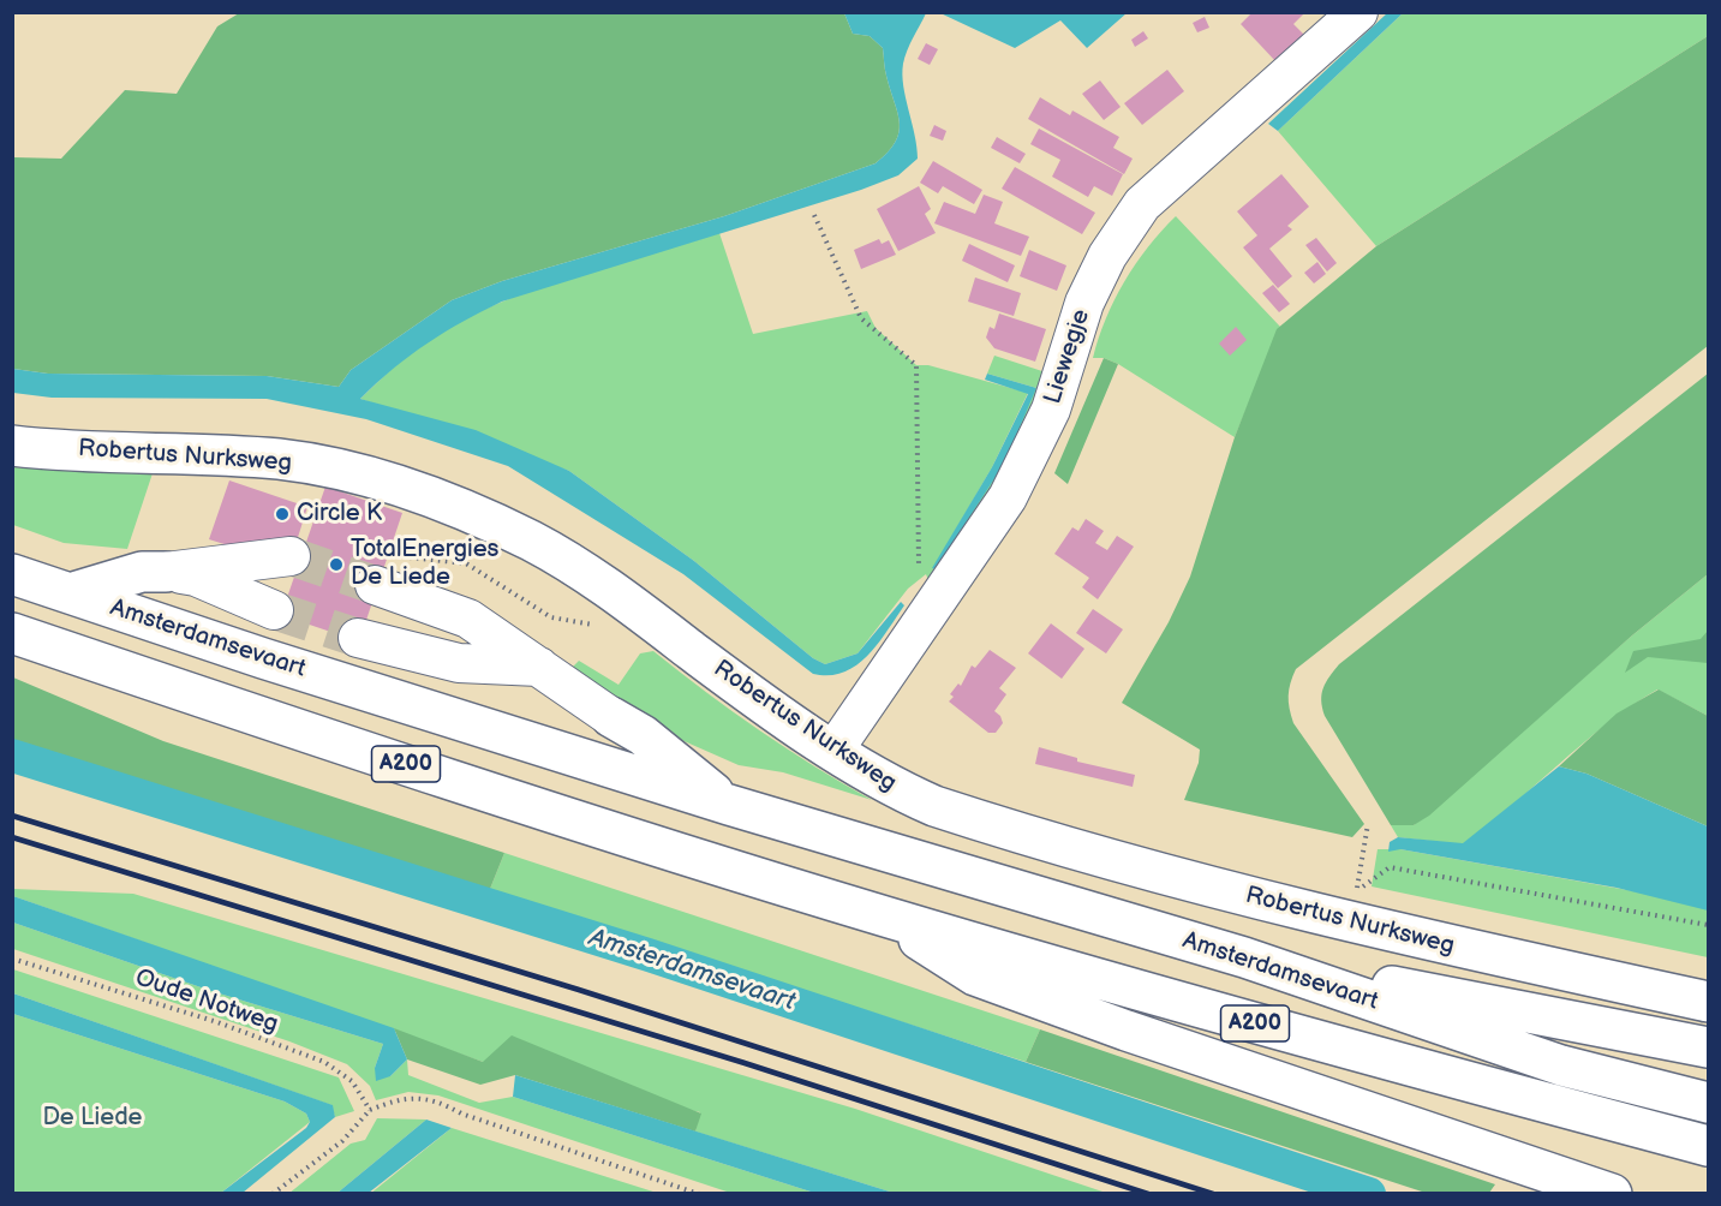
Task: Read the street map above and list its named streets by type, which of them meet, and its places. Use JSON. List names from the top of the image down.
{
  "streets": {
    "main road": ["Robertus Nurksweg", "Amsterdamsevaart", "A200"],
    "street": ["Liewegje"],
    "path": ["Oude Notweg"]
  },
  "crossings": [
    ["Liewegje", "Robertus Nurksweg"],
    ["Amsterdamsevaart", "A200"]
  ],
  "water": ["Amsterdamsevaart"],
  "parks": ["De Liede"],
  "places": ["Circle K", "TotalEnergies De Liede"]
}
